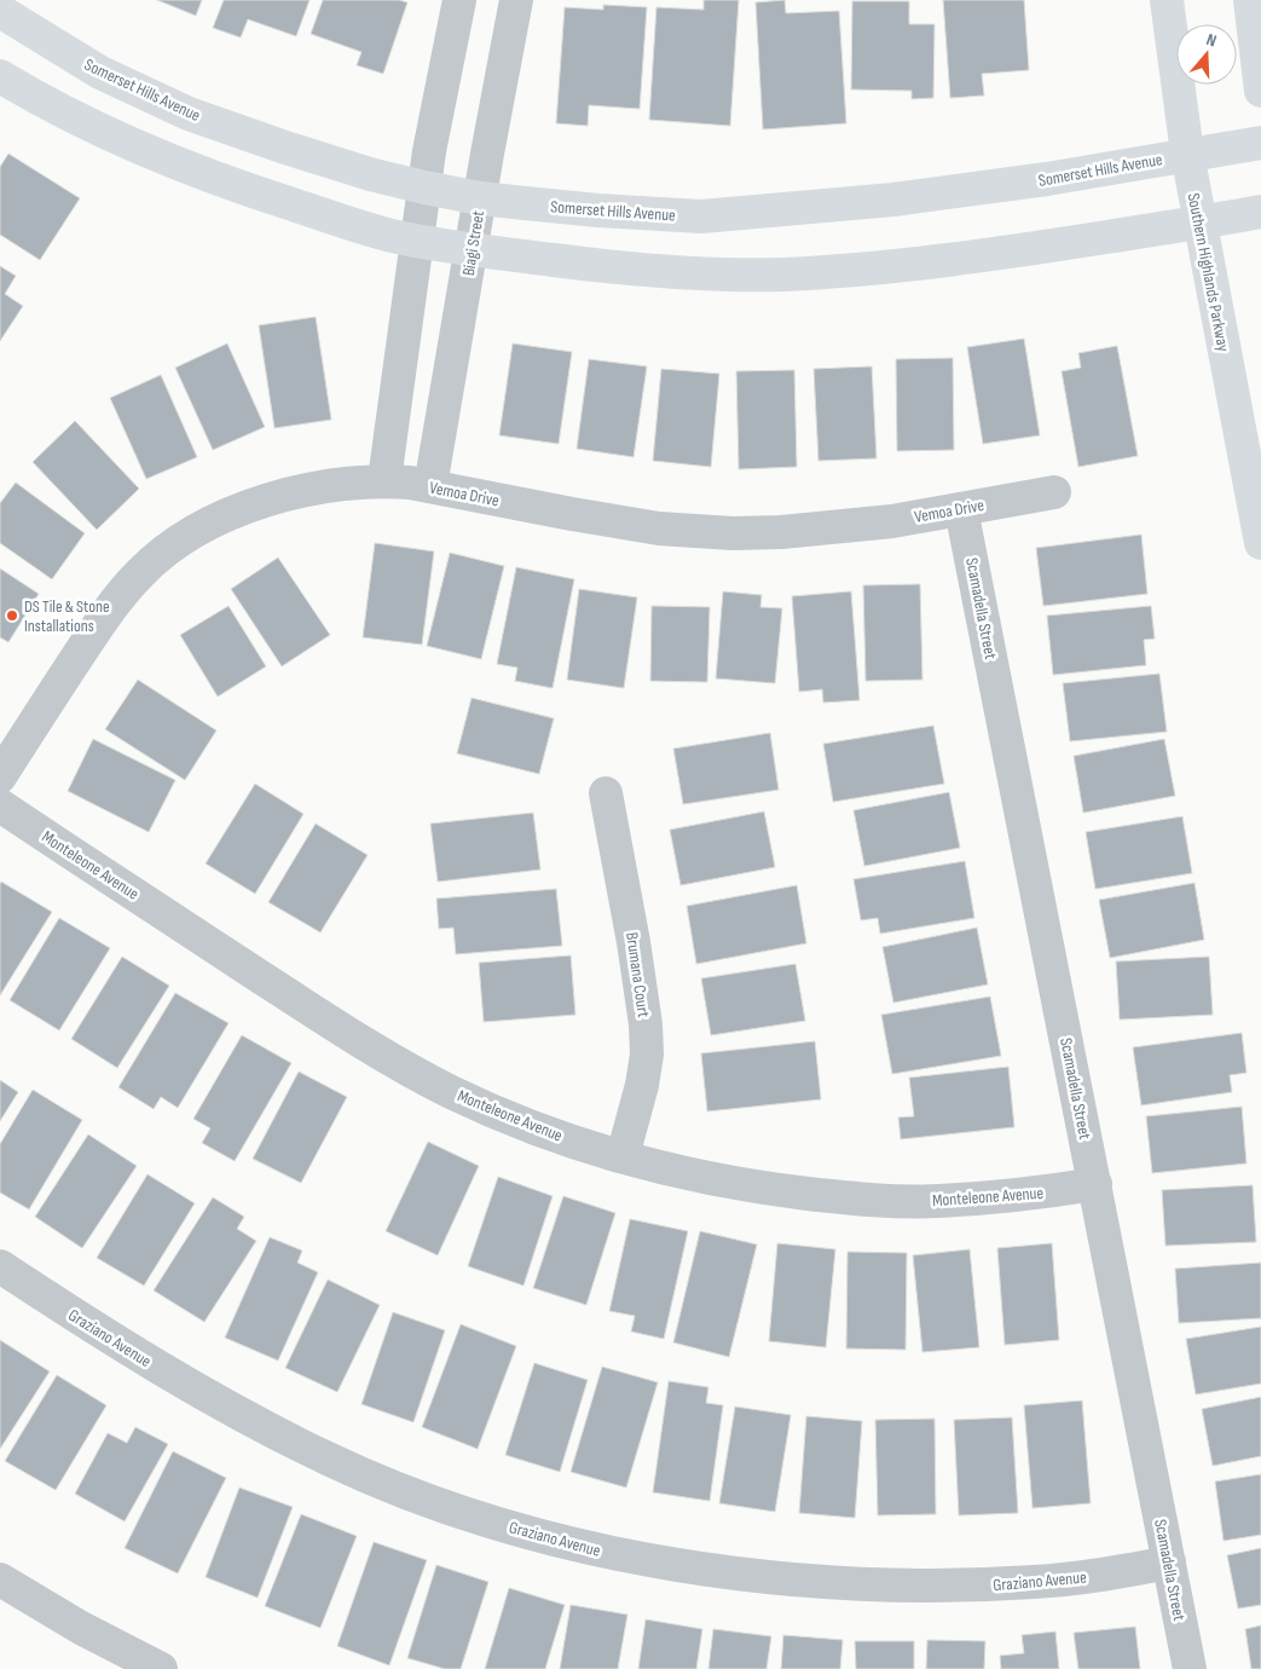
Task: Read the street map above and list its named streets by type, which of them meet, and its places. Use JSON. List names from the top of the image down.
{
  "streets": {
    "main road": ["Somerset Hills Avenue", "Southern Highlands Parkway"],
    "street": [
      "Biagi Street",
      "Vemoa Drive",
      "Scamadella Street",
      "Monteleone Avenue",
      "Brumana Court",
      "Graziano Avenue"
    ]
  },
  "crossings": [
    ["Somerset Hills Avenue", "Biagi Street"],
    ["Somerset Hills Avenue", "Southern Highlands Parkway"],
    ["Biagi Street", "Vemoa Drive"],
    ["Vemoa Drive", "Scamadella Street"],
    ["Scamadella Street", "Monteleone Avenue"],
    ["Scamadella Street", "Graziano Avenue"],
    ["Monteleone Avenue", "Brumana Court"]
  ],
  "places": ["DS Tile & Stone Installations"],
  "north": "top"
}
